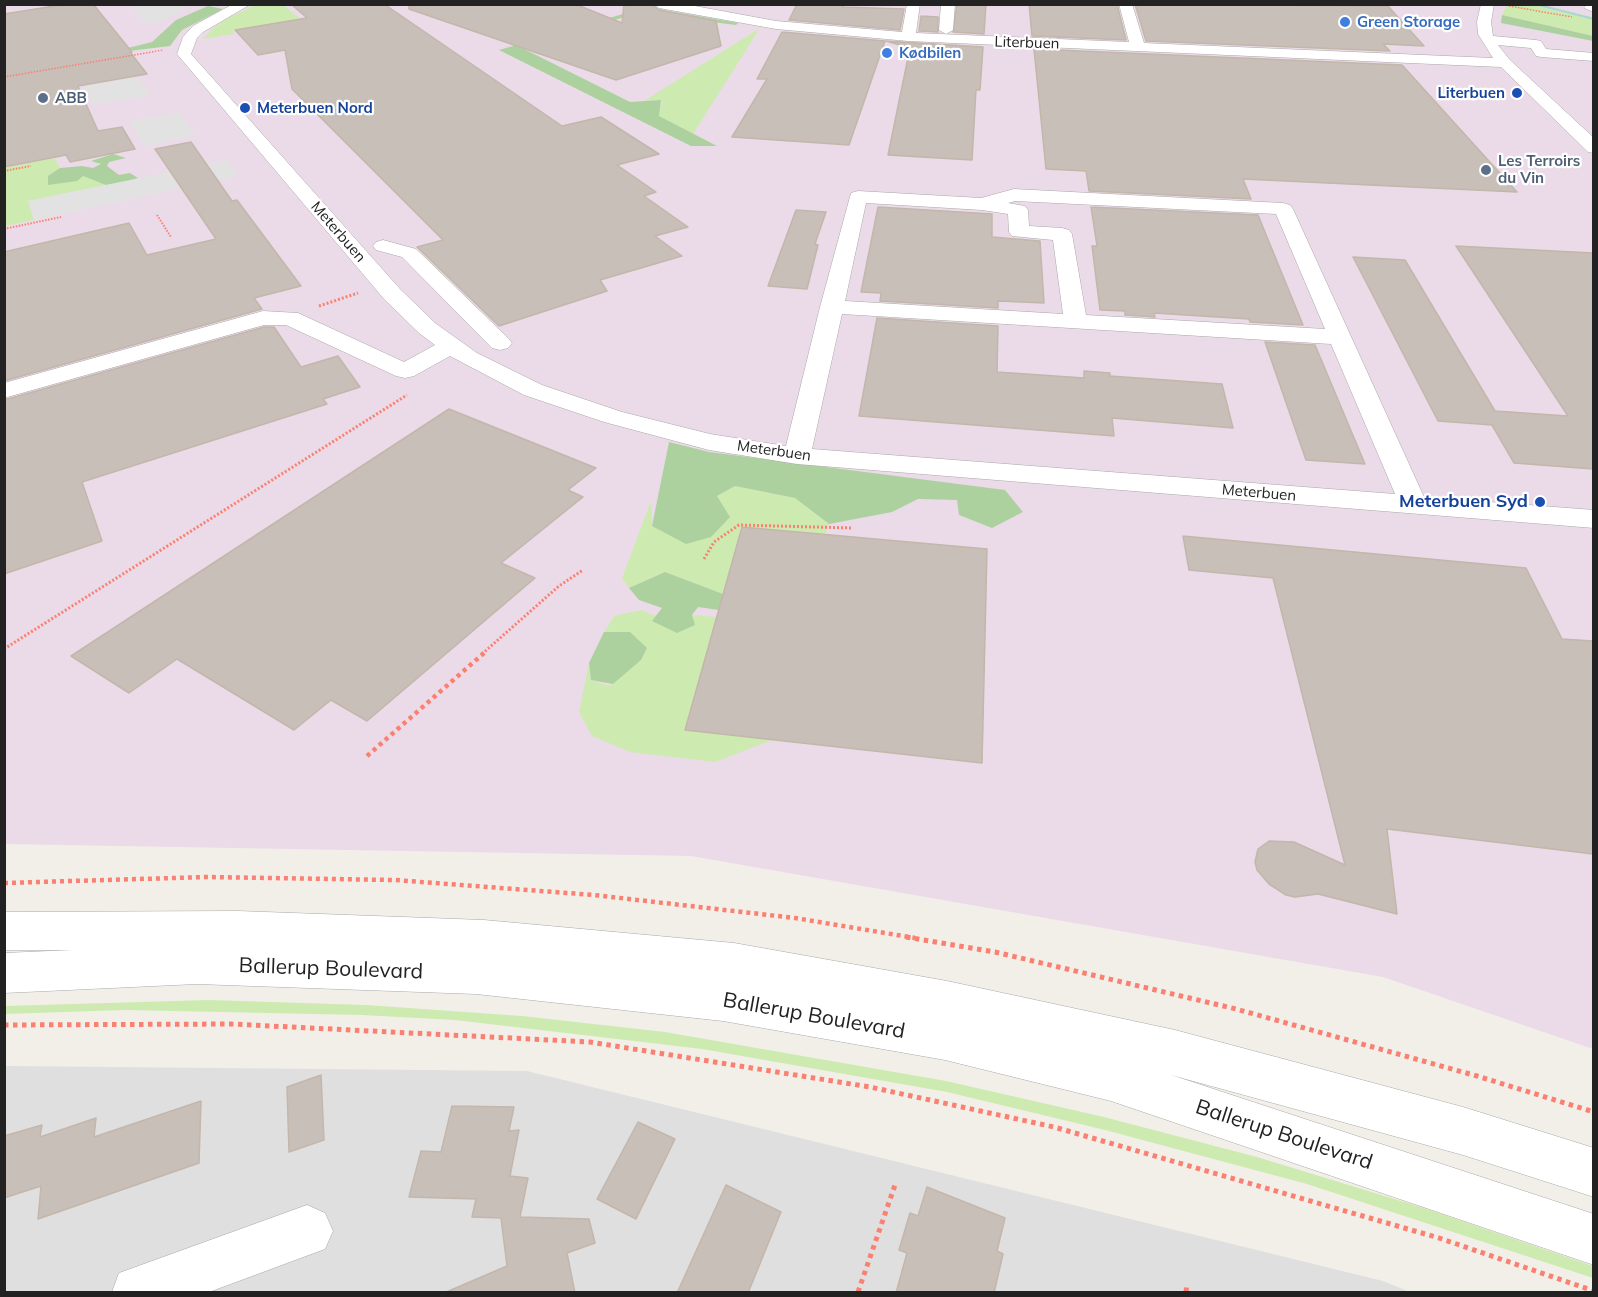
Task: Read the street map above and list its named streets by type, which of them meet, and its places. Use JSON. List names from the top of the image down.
{
  "streets": {
    "street": ["Literbuen", "Meterbuen", "Ballerup Boulevard"]
  },
  "places": [
    "Green Storage",
    "Kødbilen",
    "Literbuen",
    "ABB",
    "Meterbuen Nord",
    "Les Terroirs du Vin",
    "Meterbuen Syd"
  ]
}
